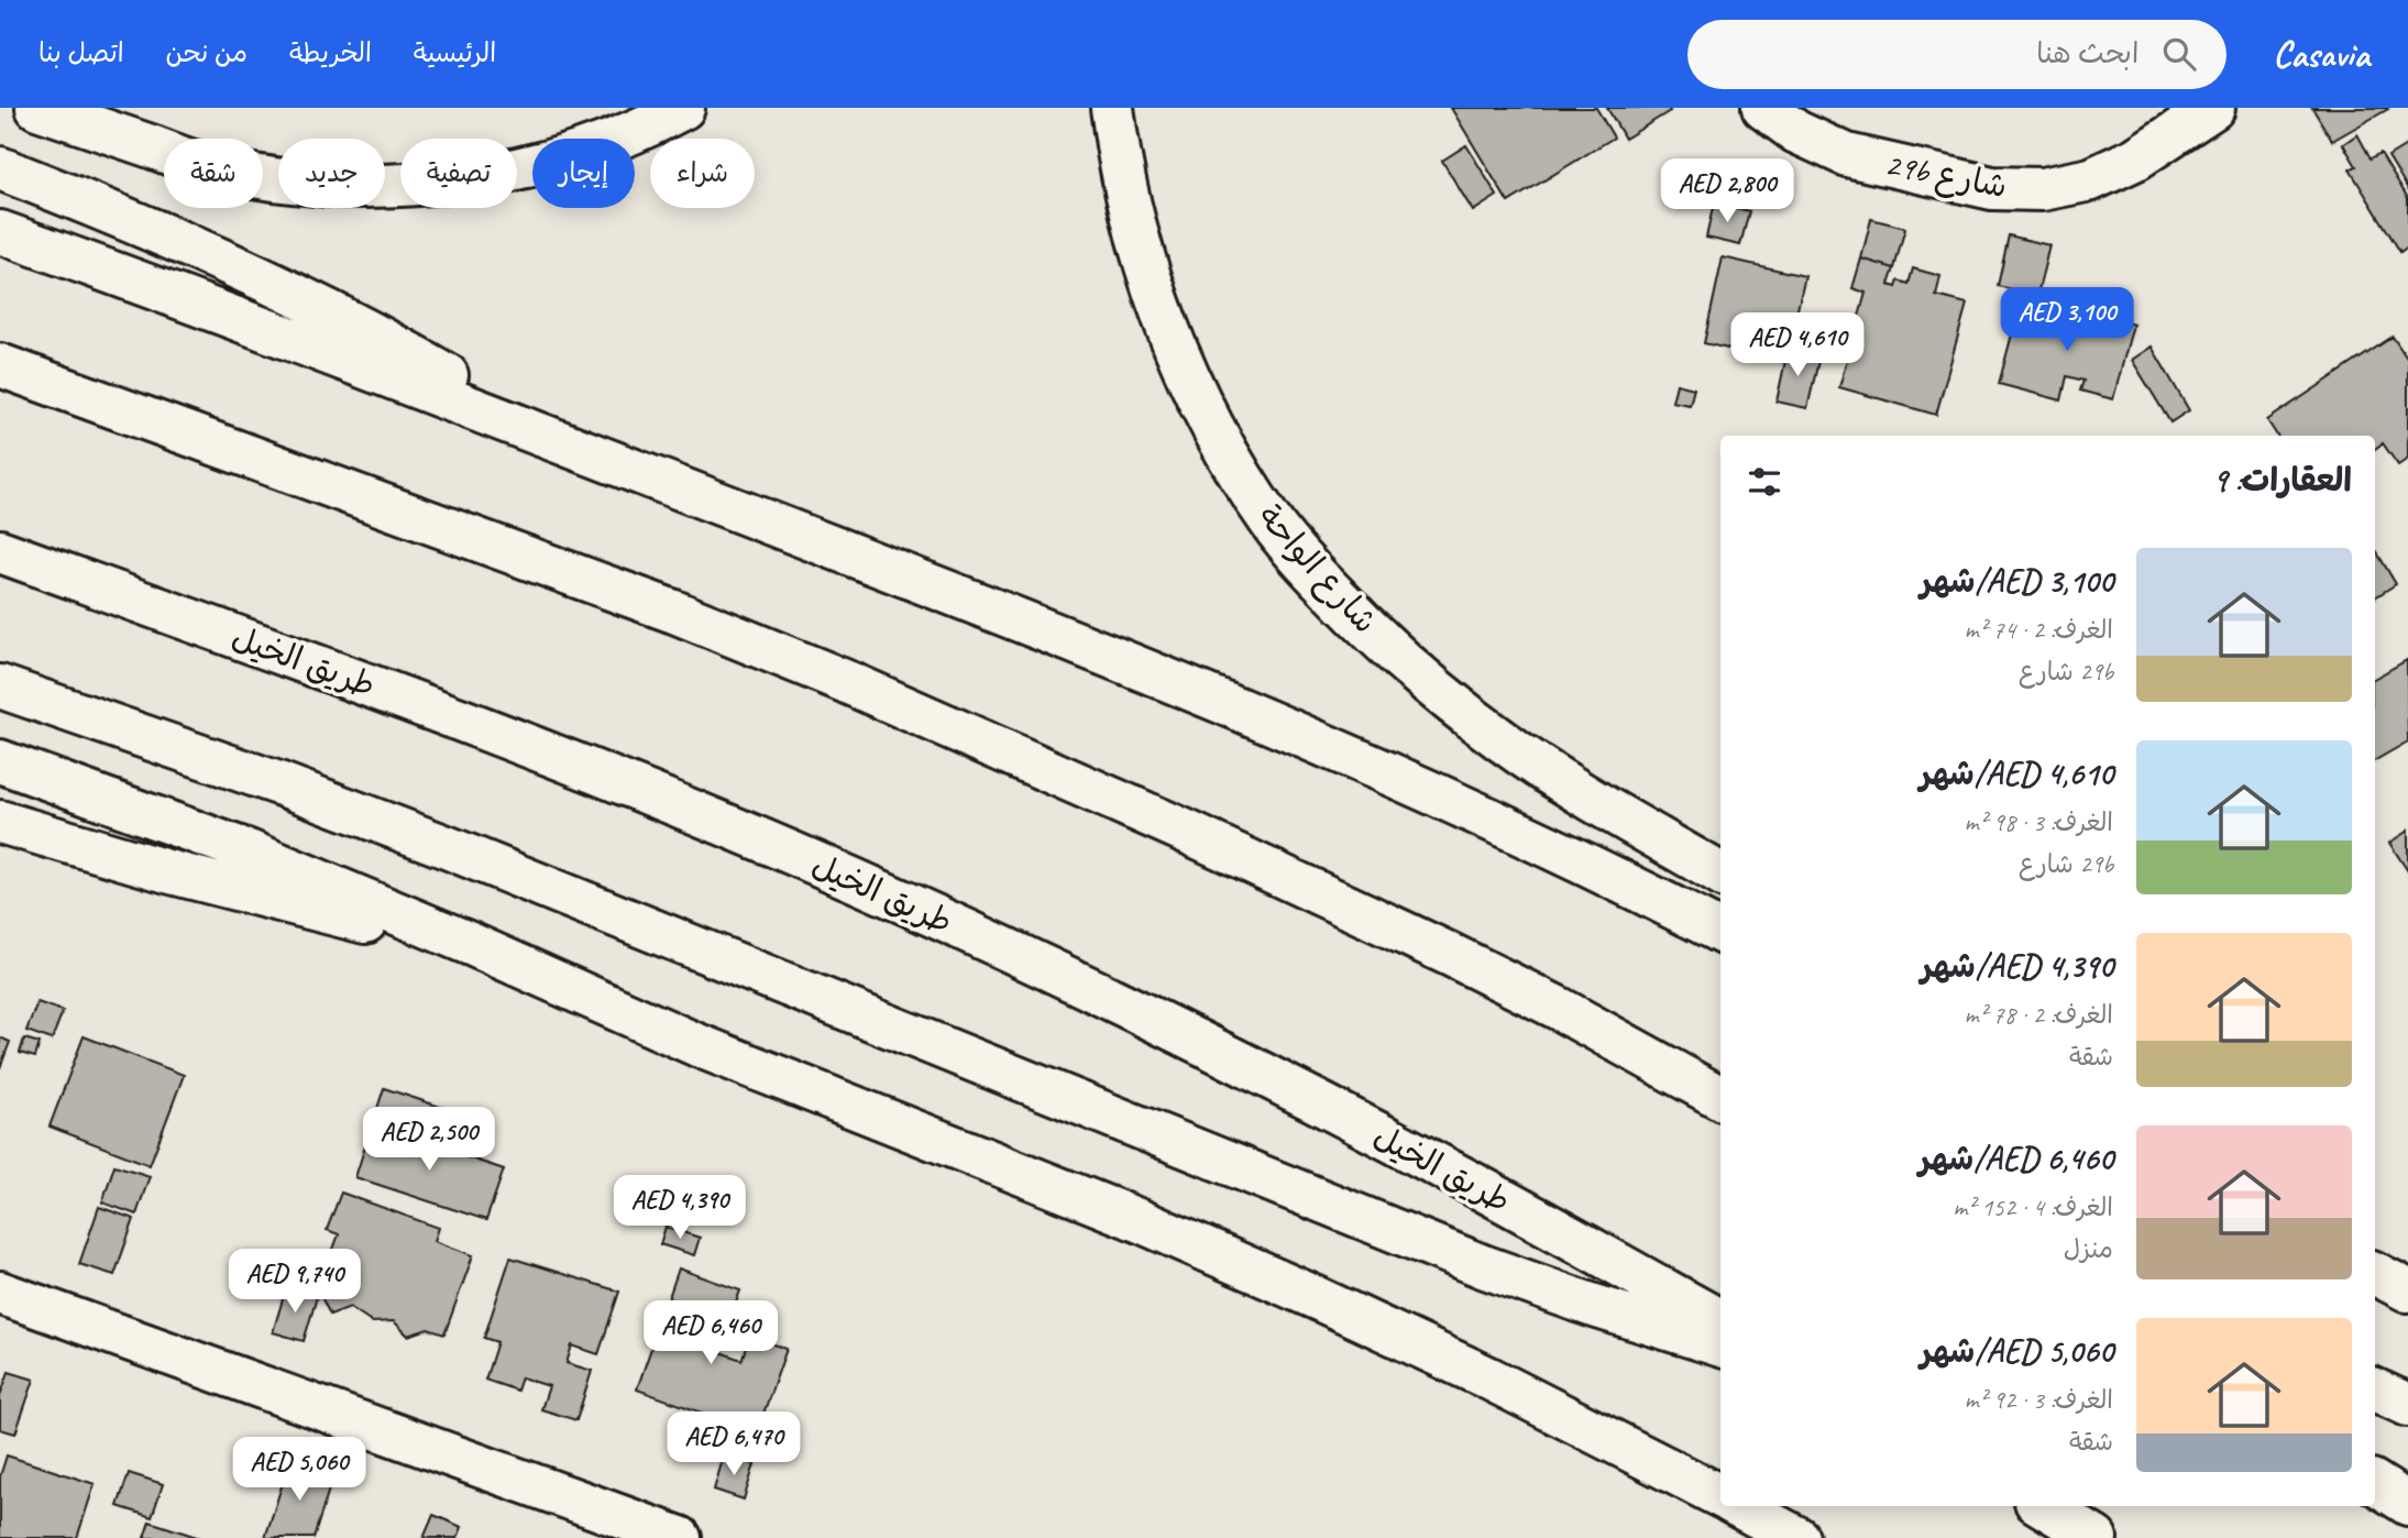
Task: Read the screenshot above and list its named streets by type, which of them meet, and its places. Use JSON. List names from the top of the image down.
{
  "streets": {
    "main road": ["29b شارع", "شارع الواحة", "طريق الخيل"]
  },
  "page": {
    "header": "Casavia",
    "search": "ابحث هنا",
    "nav": [
      "الرئيسية",
      "الخريطة",
      "من نحن",
      "اتصل بنا"
    ],
    "chip": [
      "شراء",
      "إيجار",
      "تصفية",
      "جديد",
      "شقة"
    ],
    "price": [
      "AED 2,800",
      "AED 3,100",
      "AED 4,610",
      "AED 2,500",
      "AED 4,390",
      "AED 9,740",
      "AED 6,460",
      "AED 6,470",
      "AED 5,060"
    ],
    "heading": "العقارات: 9",
    "list": [
      {
        "name": "AED 3,100/شهر",
        "note": "الغرف: 2 · 74 m² · 29b شارع"
      },
      {
        "name": "AED 4,610/شهر",
        "note": "الغرف: 3 · 98 m² · 29b شارع"
      },
      {
        "name": "AED 4,390/شهر",
        "note": "الغرف: 2 · 78 m² · شقة"
      },
      {
        "name": "AED 6,460/شهر",
        "note": "الغرف: 4 · 152 m² · منزل"
      },
      {
        "name": "AED 5,060/شهر",
        "note": "الغرف: 3 · 92 m² · شقة"
      }
    ]
  }
}
